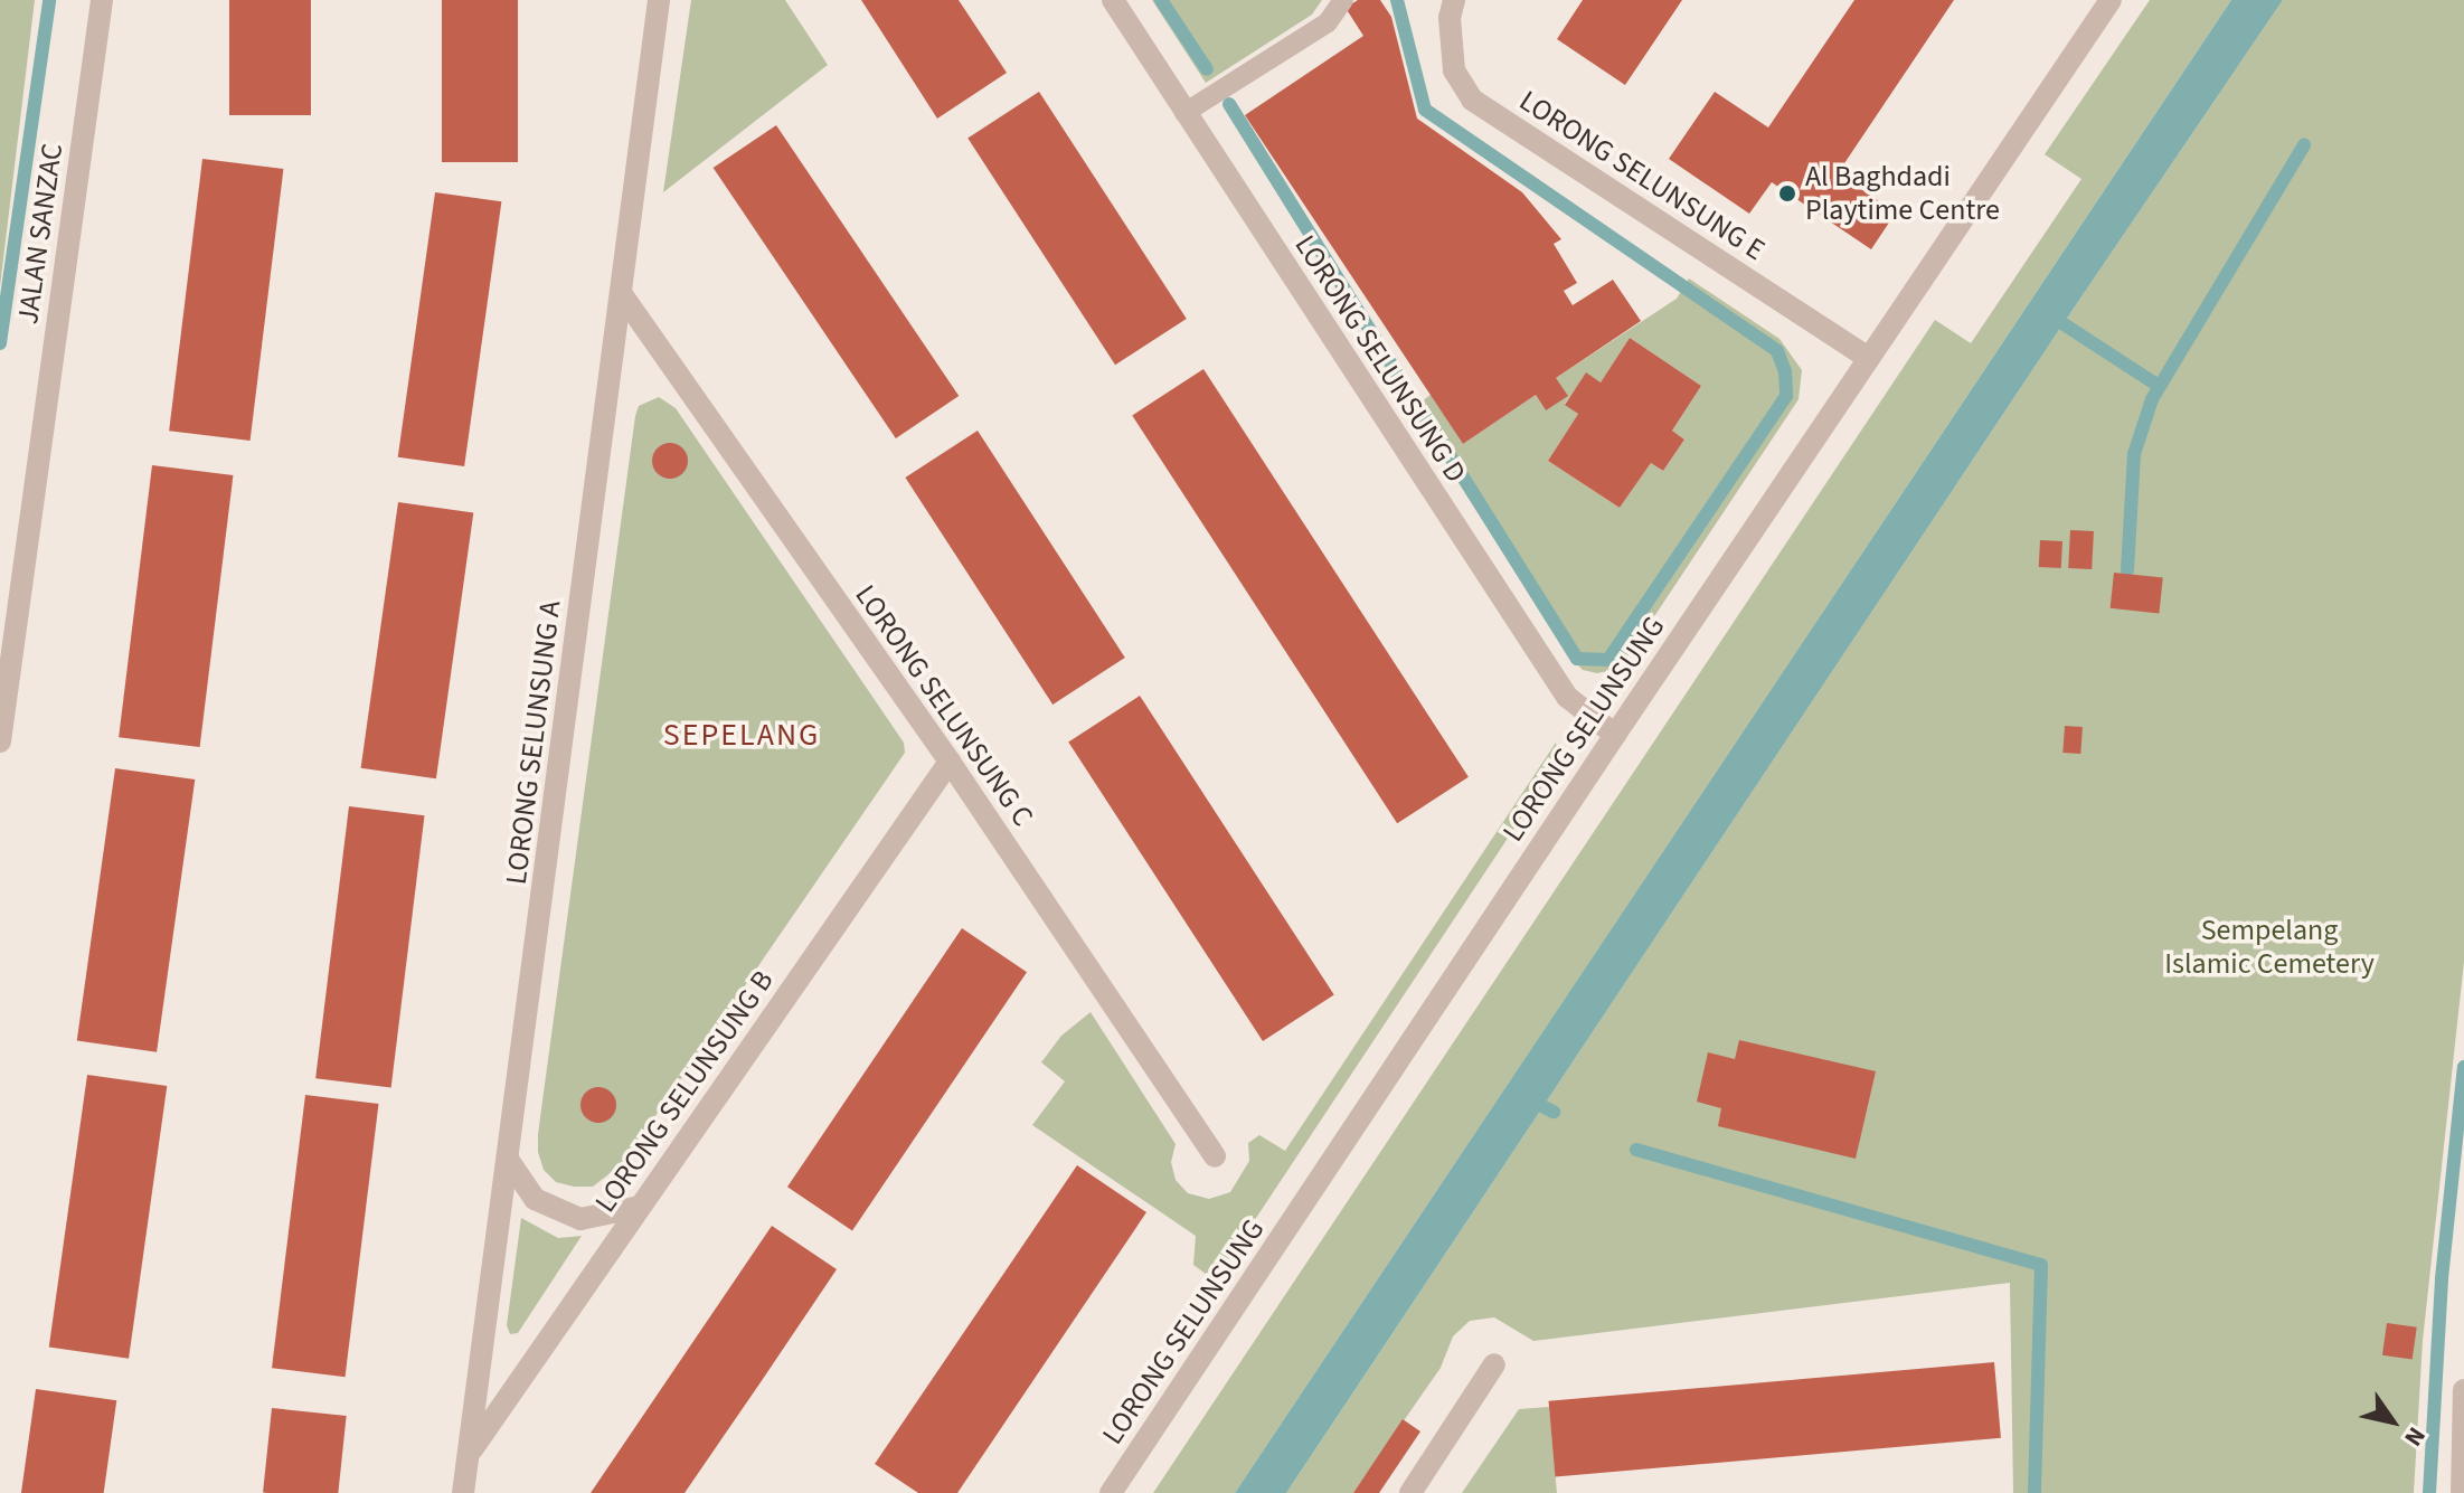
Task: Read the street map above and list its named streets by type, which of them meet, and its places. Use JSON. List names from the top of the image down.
{
  "streets": {
    "street": [
      "LORONG SELUNSUNG E",
      "JALAN SANZAC",
      "LORONG SELUNSUNG D",
      "LORONG SELUNSUNG C",
      "LORONG SELUNSUNG",
      "LORONG SELUNSUNG A",
      "LORONG SELUNSUNG B"
    ]
  },
  "crossings": [
    ["LORONG SELUNSUNG E", "LORONG SELUNSUNG"],
    ["LORONG SELUNSUNG D", "LORONG SELUNSUNG"],
    ["LORONG SELUNSUNG C", "LORONG SELUNSUNG A"],
    ["LORONG SELUNSUNG C", "LORONG SELUNSUNG B"],
    ["LORONG SELUNSUNG A", "LORONG SELUNSUNG B"]
  ],
  "districts": ["SEPELANG"],
  "parks": ["Sempelang Islamic Cemetery"],
  "places": ["Al Baghdadi Playtime Centre"],
  "north": "bottom right"
}
